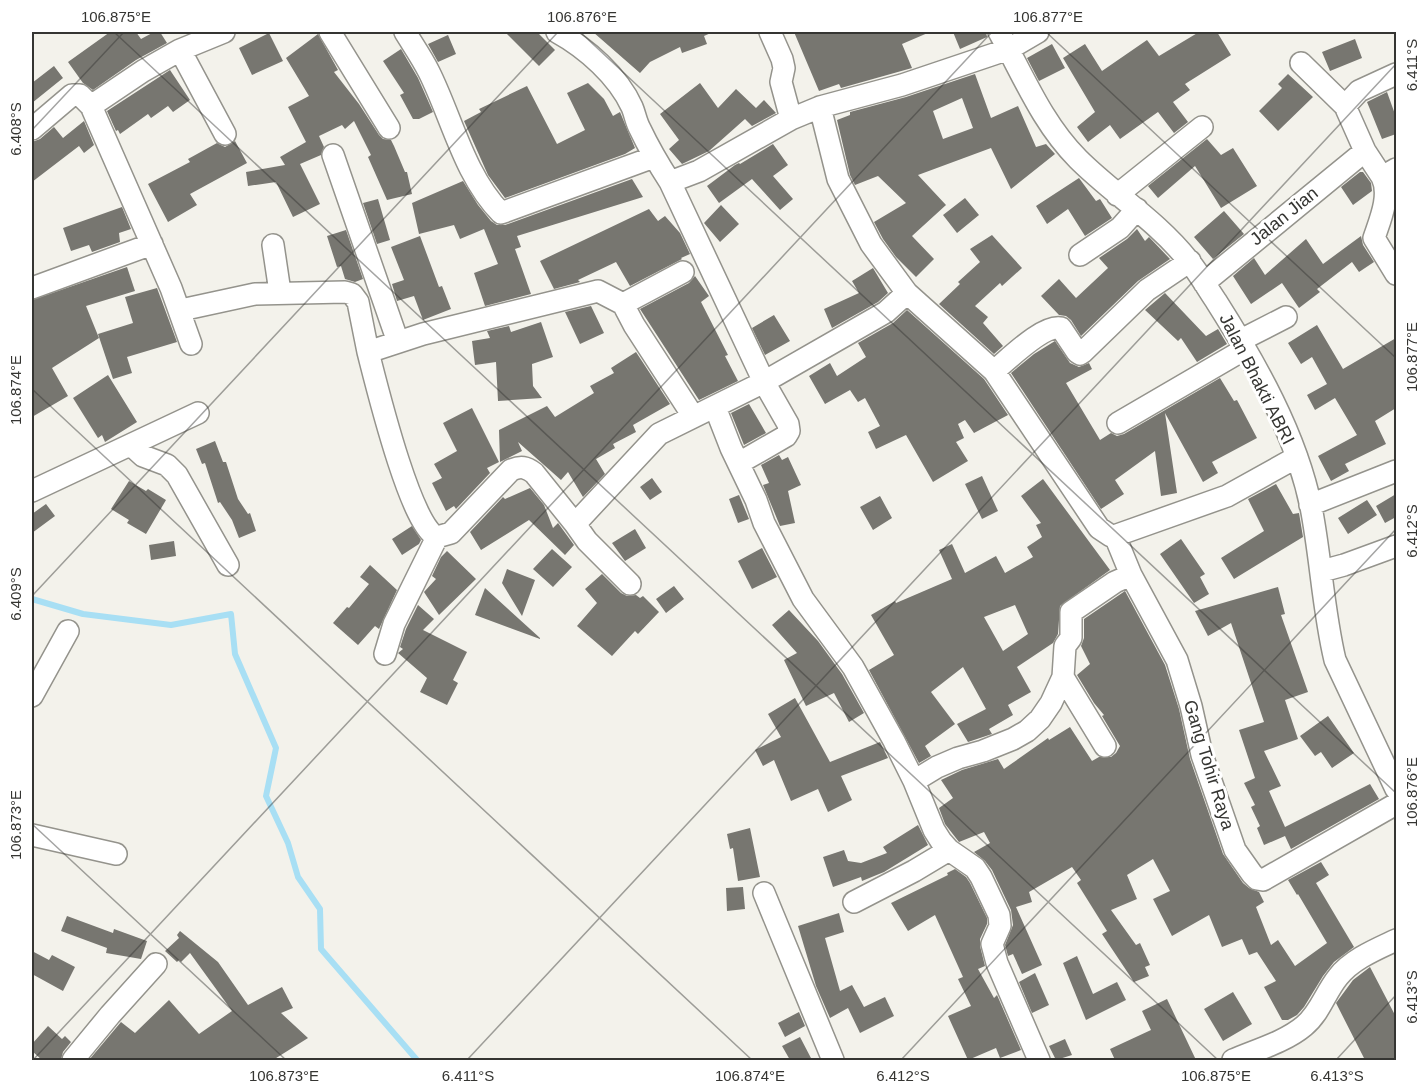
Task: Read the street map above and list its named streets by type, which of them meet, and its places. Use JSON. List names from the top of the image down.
{
  "streets": {
    "street": ["Jalan Jian", "Jalan Bhakti ABRI", "Gang Tohir Raya"]
  },
  "crossings": [
    ["Jalan Jian", "Jalan Bhakti ABRI"]
  ],
  "coordinates": [
    "106.875°E",
    "106.876°E",
    "106.877°E",
    "6.411°S",
    "6.408°S",
    "106.874°E",
    "6.412°S",
    "6.409°S",
    "106.873°E",
    "6.413°S"
  ]
}
